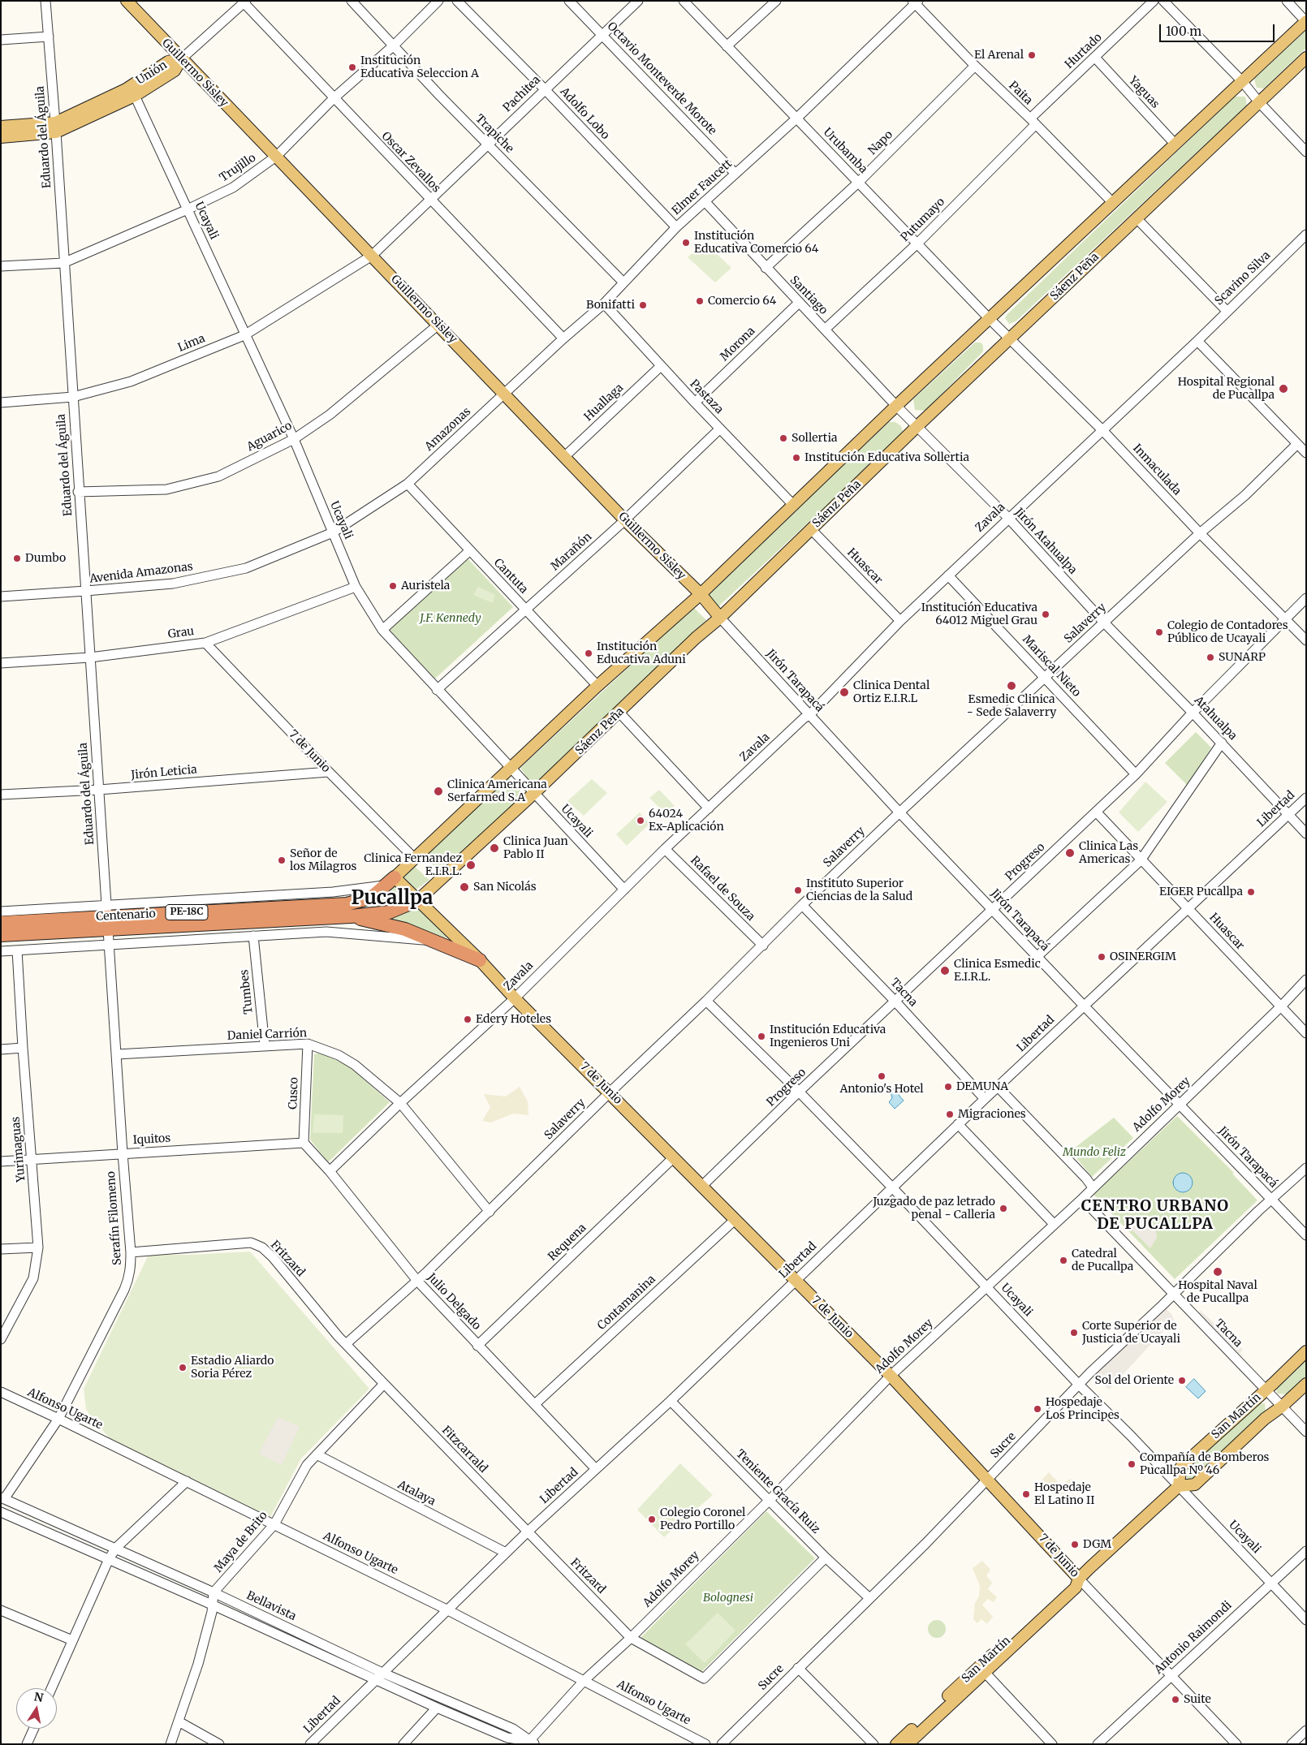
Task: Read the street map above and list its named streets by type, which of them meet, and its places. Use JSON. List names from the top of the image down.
{
  "streets": {
    "highway": ["Sáenz Peña", "PE-18C", "Centenario"],
    "main road": [
      "Unión",
      "Guillermo Sisley",
      "7 de Junio",
      "San Martín"
    ],
    "street": [
      "Hurtado",
      "Octavio Monteverde Morote",
      "Yaguas",
      "Paita",
      "Pachitea",
      "Adolfo Lobo",
      "Trapiche",
      "Eduardo del Águila",
      "Napo",
      "Urubamba",
      "Oscar Zevallos",
      "Trujillo",
      "Elmer Faucett",
      "Putumayo",
      "Ucayali",
      "Scavino Silva",
      "Santiago",
      "Lima",
      "Morona",
      "Pastaza",
      "Huallaga",
      "Amazonas",
      "Aguarico",
      "Inmaculada",
      "Zavala",
      "Jirón Atahualpa",
      "Marañón",
      "Huascar",
      "Avenida Amazonas",
      "Cantuta",
      "Salaverry",
      "Grau",
      "Mariscal Nieto",
      "Jirón Tarapacá",
      "Atahualpa",
      "Jirón Leticia",
      "Libertad",
      "Progreso",
      "Rafael de Souza",
      "Tumbes",
      "Tacna",
      "Daniel Carrión",
      "Cusco",
      "Adolfo Morey",
      "Iquitos",
      "Yurimaguas",
      "Serafín Filomeno",
      "Requena",
      "Fritzard",
      "Julio Delgado",
      "Contamanina",
      "Alfonso Ugarte",
      "Sucre",
      "Fitzcarrald",
      "Teniente Gracía Ruiz",
      "Atalaya",
      "Maya de Brito",
      "Bellavista",
      "Antonio Raimondi"
    ]
  },
  "crossings": [
    ["Hurtado", "Yaguas"],
    ["Hurtado", "Paita"],
    ["Hurtado", "Putumayo"],
    ["Unión", "Guillermo Sisley"],
    ["Unión", "Eduardo del Águila"],
    ["Unión", "Ucayali"],
    ["Guillermo Sisley", "Pachitea"],
    ["Guillermo Sisley", "Trujillo"],
    ["Guillermo Sisley", "Elmer Faucett"],
    ["Guillermo Sisley", "Sáenz Peña"],
    ["Guillermo Sisley", "Lima"],
    ["Guillermo Sisley", "Huallaga"],
    ["Guillermo Sisley", "Amazonas"],
    ["Guillermo Sisley", "Aguarico"],
    ["Guillermo Sisley", "Marañón"],
    ["Guillermo Sisley", "Jirón Tarapacá"],
    ["Octavio Monteverde Morote", "Pachitea"],
    ["Octavio Monteverde Morote", "Elmer Faucett"],
    ["Paita", "Napo"],
    ["Paita", "Elmer Faucett"],
    ["Paita", "Putumayo"],
    ["Pachitea", "Adolfo Lobo"],
    ["Pachitea", "Trapiche"],
    ["Pachitea", "Oscar Zevallos"],
    ["Pachitea", "Lima"],
    ["Adolfo Lobo", "Elmer Faucett"],
    ["Trapiche", "Trujillo"],
    ["Trapiche", "Elmer Faucett"],
    ["Eduardo del Águila", "Trujillo"],
    ["Eduardo del Águila", "Lima"],
    ["Eduardo del Águila", "Aguarico"],
    ["Eduardo del Águila", "Avenida Amazonas"],
    ["Eduardo del Águila", "Grau"],
    ["Eduardo del Águila", "Jirón Leticia"],
    ["Eduardo del Águila", "Centenario"],
    ["Eduardo del Águila", "Serafín Filomeno"],
    ["Napo", "Urubamba"],
    ["Napo", "Santiago"],
    ["Urubamba", "Elmer Faucett"],
    ["Urubamba", "Putumayo"],
    ["Urubamba", "Inmaculada"],
    ["Oscar Zevallos", "Trujillo"],
    ["Oscar Zevallos", "Elmer Faucett"],
    ["Trujillo", "Ucayali"],
    ["Elmer Faucett", "Santiago"],
    ["Elmer Faucett", "Pastaza"],
    ["Elmer Faucett", "Amazonas"],
    ["Putumayo", "Santiago"],
    ["Ucayali", "Sáenz Peña"],
    ["Ucayali", "Lima"],
    ["Ucayali", "Aguarico"],
    ["Ucayali", "Zavala"],
    ["Ucayali", "Marañón"],
    ["Ucayali", "Avenida Amazonas"],
    ["Ucayali", "Salaverry"],
    ["Ucayali", "Grau"],
    ["Ucayali", "Libertad"],
    ["Ucayali", "Progreso"],
    ["Ucayali", "Adolfo Morey"],
    ["Ucayali", "San Martín"],
    ["Ucayali", "Sucre"],
    ["Ucayali", "Antonio Raimondi"],
    ["Sáenz Peña", "Santiago"],
    ["Sáenz Peña", "Inmaculada"],
    ["Sáenz Peña", "Jirón Atahualpa"],
    ["Sáenz Peña", "Huascar"],
    ["Sáenz Peña", "Jirón Tarapacá"],
    ["Sáenz Peña", "7 de Junio"],
    ["Sáenz Peña", "Centenario"],
    ["Scavino Silva", "Zavala"],
    ["Santiago", "Morona"],
    ["Santiago", "Jirón Atahualpa"],
    ["Morona", "Pastaza"],
    ["Pastaza", "Huallaga"],
    ["Pastaza", "Marañón"],
    ["Amazonas", "Avenida Amazonas"],
    ["Amazonas", "Cantuta"],
    ["Inmaculada", "Zavala"],
    ["Inmaculada", "Salaverry"],
    ["Inmaculada", "Progreso"],
    ["Zavala", "Jirón Atahualpa"],
    ["Zavala", "Huascar"],
    ["Zavala", "Mariscal Nieto"],
    ["Zavala", "Jirón Tarapacá"],
    ["Zavala", "7 de Junio"],
    ["Zavala", "Rafael de Souza"],
    ["Zavala", "Daniel Carrión"],
    ["Zavala", "Julio Delgado"],
    ["Jirón Atahualpa", "Salaverry"],
    ["Jirón Atahualpa", "Atahualpa"],
    ["Marañón", "Cantuta"],
    ["Huascar", "Libertad"],
    ["Huascar", "Progreso"],
    ["Huascar", "Adolfo Morey"],
    ["Avenida Amazonas", "Cantuta"],
    ["Salaverry", "Mariscal Nieto"],
    ["Salaverry", "Jirón Tarapacá"],
    ["Salaverry", "Atahualpa"],
    ["Salaverry", "7 de Junio"],
    ["Salaverry", "Rafael de Souza"],
    ["Salaverry", "Tacna"],
    ["Salaverry", "Daniel Carrión"],
    ["Salaverry", "Fritzard"],
    ["Salaverry", "Julio Delgado"],
    ["Grau", "7 de Junio"],
    ["Mariscal Nieto", "Progreso"],
    ["Jirón Tarapacá", "Libertad"],
    ["Jirón Tarapacá", "Progreso"],
    ["Jirón Tarapacá", "Adolfo Morey"],
    ["Jirón Tarapacá", "Sucre"],
    ["Atahualpa", "Libertad"],
    ["Atahualpa", "Progreso"],
    ["7 de Junio", "Jirón Leticia"],
    ["7 de Junio", "Libertad"],
    ["7 de Junio", "Progreso"],
    ["7 de Junio", "Centenario"],
    ["7 de Junio", "Adolfo Morey"],
    ["7 de Junio", "Requena"],
    ["7 de Junio", "Contamanina"],
    ["7 de Junio", "San Martín"],
    ["7 de Junio", "Sucre"],
    ["7 de Junio", "Antonio Raimondi"],
    ["Libertad", "Tacna"],
    ["Libertad", "Fritzard"],
    ["Libertad", "Julio Delgado"],
    ["Libertad", "Alfonso Ugarte"],
    ["Libertad", "Fitzcarrald"],
    ["Libertad", "Teniente Gracía Ruiz"],
    ["Libertad", "Atalaya"],
    ["Libertad", "Bellavista"],
    ["Progreso", "Tacna"],
    ["Centenario", "Serafín Filomeno"],
    ["Tumbes", "Daniel Carrión"],
    ["Tacna", "Adolfo Morey"],
    ["Tacna", "San Martín"],
    ["Tacna", "Sucre"],
    ["Daniel Carrión", "Cusco"],
    ["Daniel Carrión", "Serafín Filomeno"],
    ["Cusco", "Iquitos"],
    ["Cusco", "Julio Delgado"],
    ["Adolfo Morey", "Fritzard"],
    ["Adolfo Morey", "Alfonso Ugarte"],
    ["Adolfo Morey", "Teniente Gracía Ruiz"],
    ["Adolfo Morey", "Bellavista"],
    ["Iquitos", "Yurimaguas"],
    ["Iquitos", "Serafín Filomeno"],
    ["Iquitos", "Julio Delgado"],
    ["Serafín Filomeno", "Fritzard"],
    ["Serafín Filomeno", "Alfonso Ugarte"],
    ["Serafín Filomeno", "Bellavista"],
    ["Requena", "Julio Delgado"],
    ["Fritzard", "Fitzcarrald"],
    ["Fritzard", "Teniente Gracía Ruiz"],
    ["Fritzard", "Maya de Brito"],
    ["Julio Delgado", "Contamanina"],
    ["Alfonso Ugarte", "Maya de Brito"],
    ["Sucre", "Teniente Gracía Ruiz"],
    ["Fitzcarrald", "Maya de Brito"],
    ["Atalaya", "Maya de Brito"],
    ["Maya de Brito", "Bellavista"]
  ],
  "districts": ["Pucallpa", "CENTRO URBANO DE PUCALLPA"],
  "parks": ["J.F. Kennedy", "Mundo Feliz", "Bolognesi"],
  "places": [
    "El Arenal",
    "Institución Educativa Seleccion A",
    "Institución Educativa Comercio 64",
    "Comercio 64",
    "Bonifatti",
    "Hospital Regional de Pucallpa",
    "Sollertia",
    "Institución Educativa Sollertia",
    "Dumbo",
    "Auristela",
    "Institución Educativa 64012 Miguel Grau",
    "Colegio de Contadores Público de Ucayali",
    "Institución Educativa Aduni",
    "SUNARP",
    "Esmedic Clinica - Sede Salaverry",
    "Clinica Dental Ortiz E.I.R.L",
    "Clinica Americana Serfarmed S.A",
    "64024 Ex-Aplicación",
    "Clinica Juan Pablo II",
    "Clinica Las Americas",
    "Señor de los Milagros",
    "Clinica Fernandez E.I.R.L.",
    "San Nicolás",
    "Instituto Superior Ciencias de la Salud",
    "EIGER Pucallpa",
    "OSINERGIM",
    "Clinica Esmedic E.I.R.L.",
    "Edery Hoteles",
    "Institución Educativa Ingenieros Uni",
    "Antonio's Hotel",
    "DEMUNA",
    "Migraciones",
    "Juzgado de paz letrado penal - Calleria",
    "Catedral de Pucallpa",
    "Hospital Naval de Pucallpa",
    "Corte Superior de Justicia de Ucayali",
    "Estadio Aliardo Soria Pérez",
    "Sol del Oriente",
    "Hospedaje Los Principes",
    "Compañía de Bomberos Pucallpa Nº 46",
    "Hospedaje El Latino II",
    "Colegio Coronel Pedro Portillo",
    "DGM",
    "Suite"
  ],
  "scale_bar": "100 m",
  "north": "top"
}
